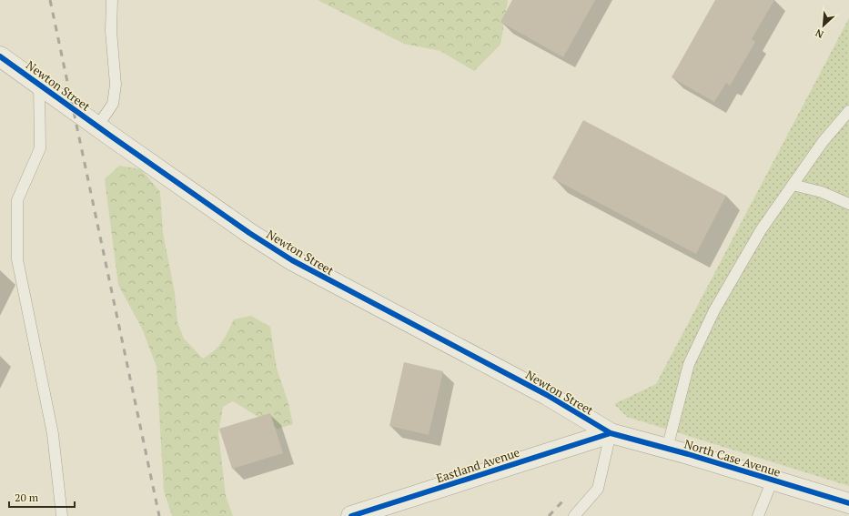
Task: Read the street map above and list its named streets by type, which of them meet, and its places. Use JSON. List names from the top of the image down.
{
  "streets": {
    "street": ["Newton Street", "North Case Avenue", "Eastland Avenue"]
  },
  "crossings": [
    ["Newton Street", "North Case Avenue"],
    ["Newton Street", "Eastland Avenue"],
    ["North Case Avenue", "Eastland Avenue"]
  ],
  "scale_bar": "20 m",
  "north": "bottom left"
}
